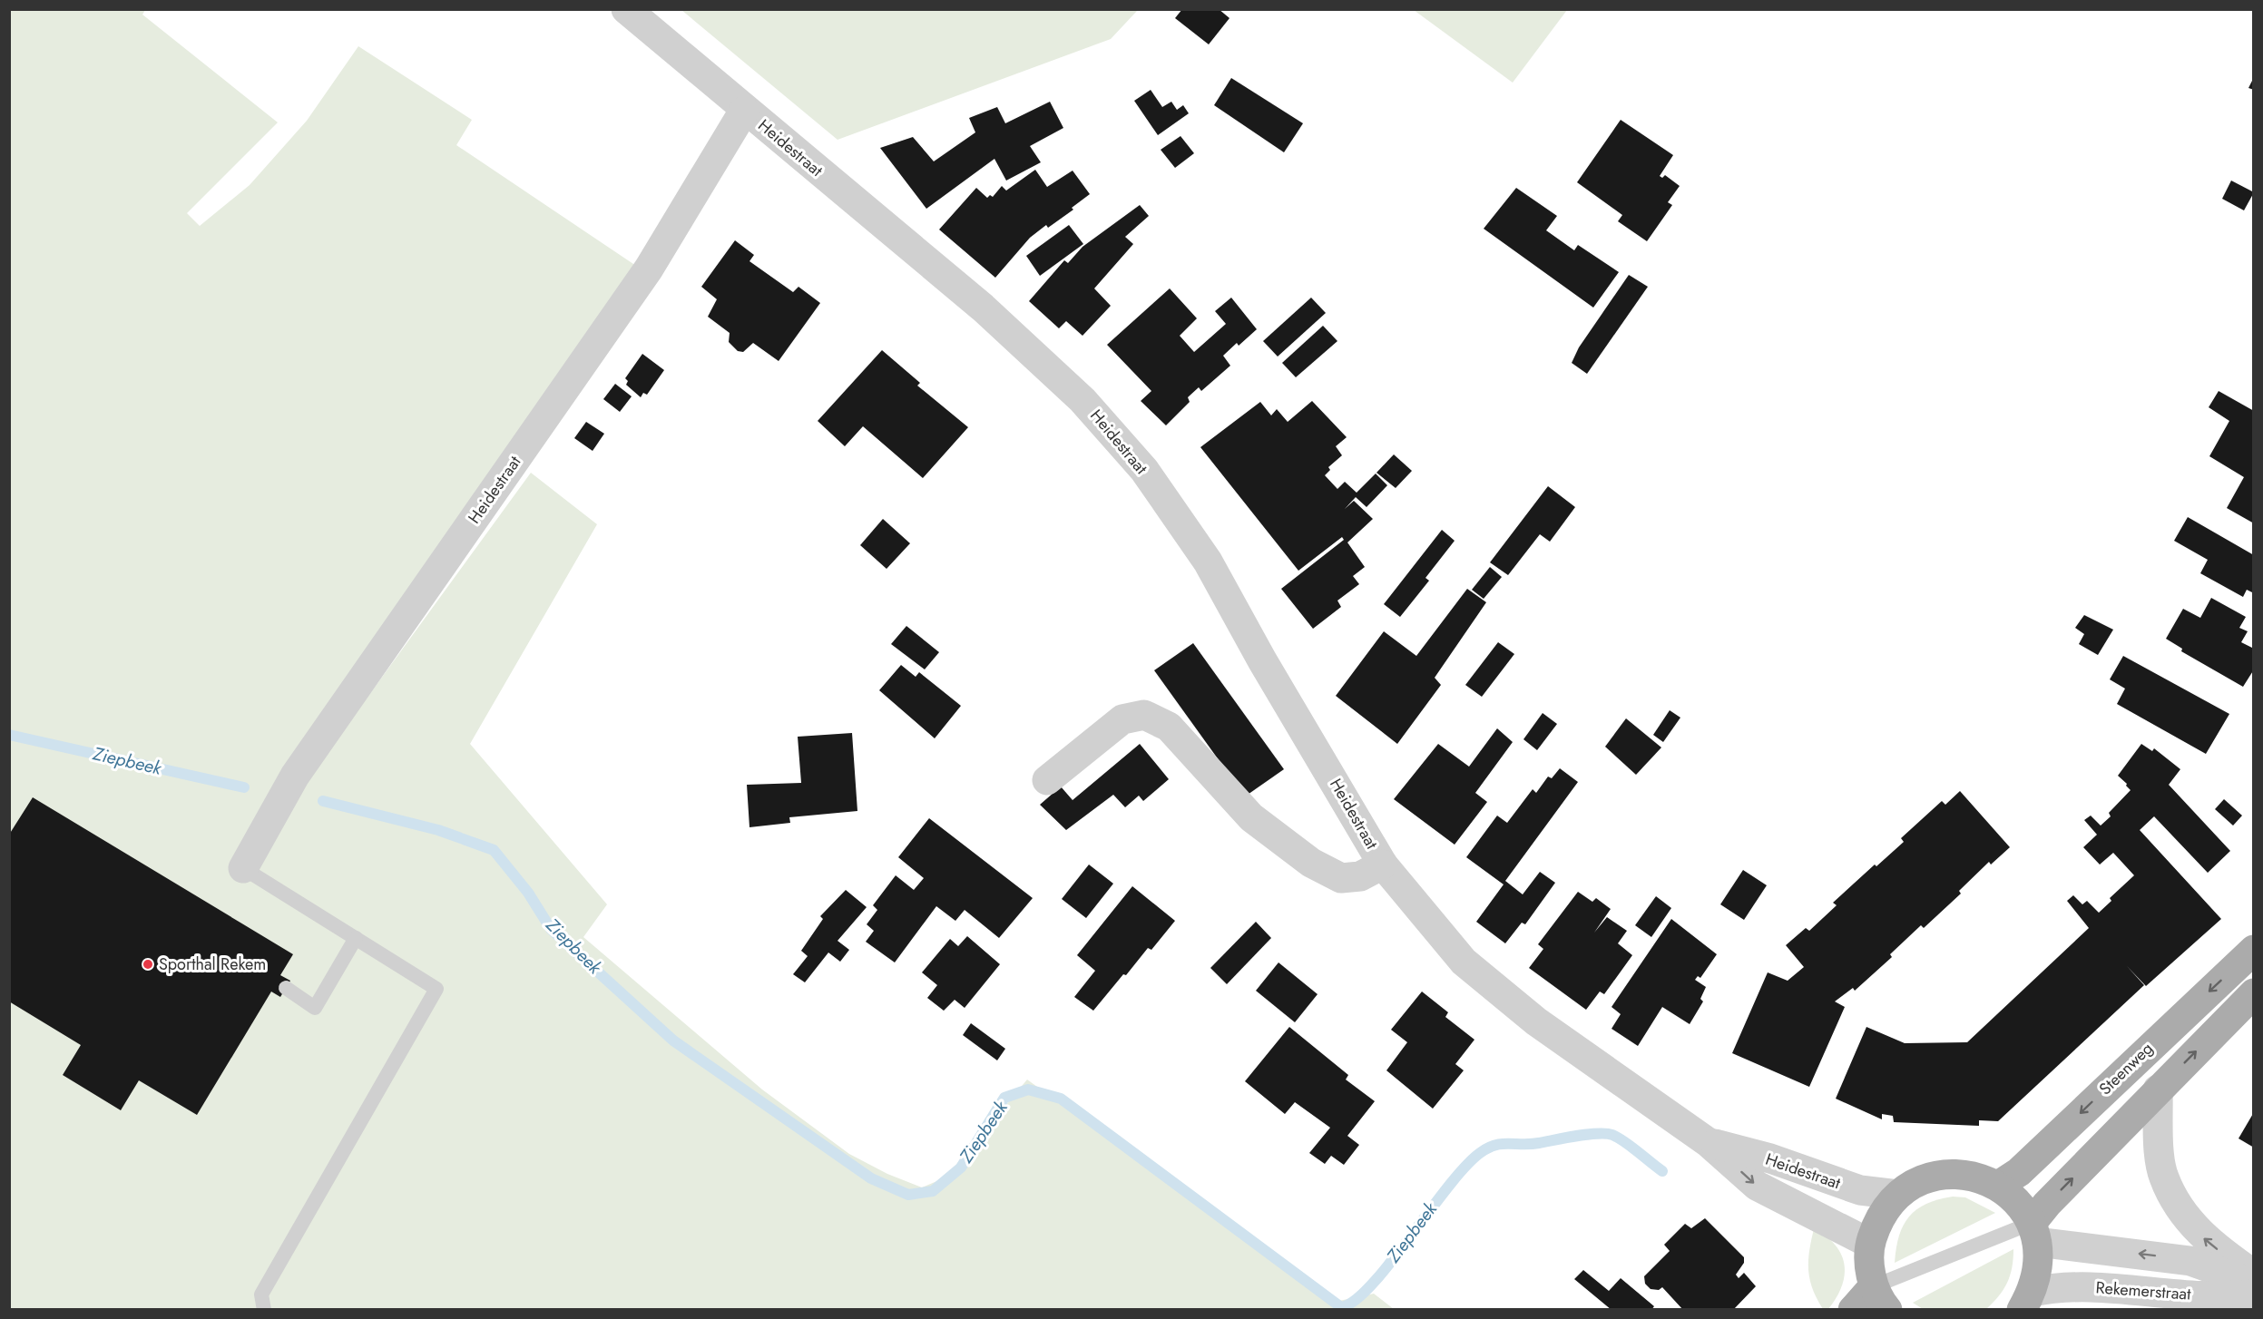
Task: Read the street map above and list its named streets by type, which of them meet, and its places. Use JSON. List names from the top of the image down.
{
  "streets": {
    "main road": ["Steenweg"],
    "street": ["Heidestraat", "Rekemerstraat"]
  },
  "water": ["Ziepbeek"],
  "places": ["Sporthal Rekem"]
}
